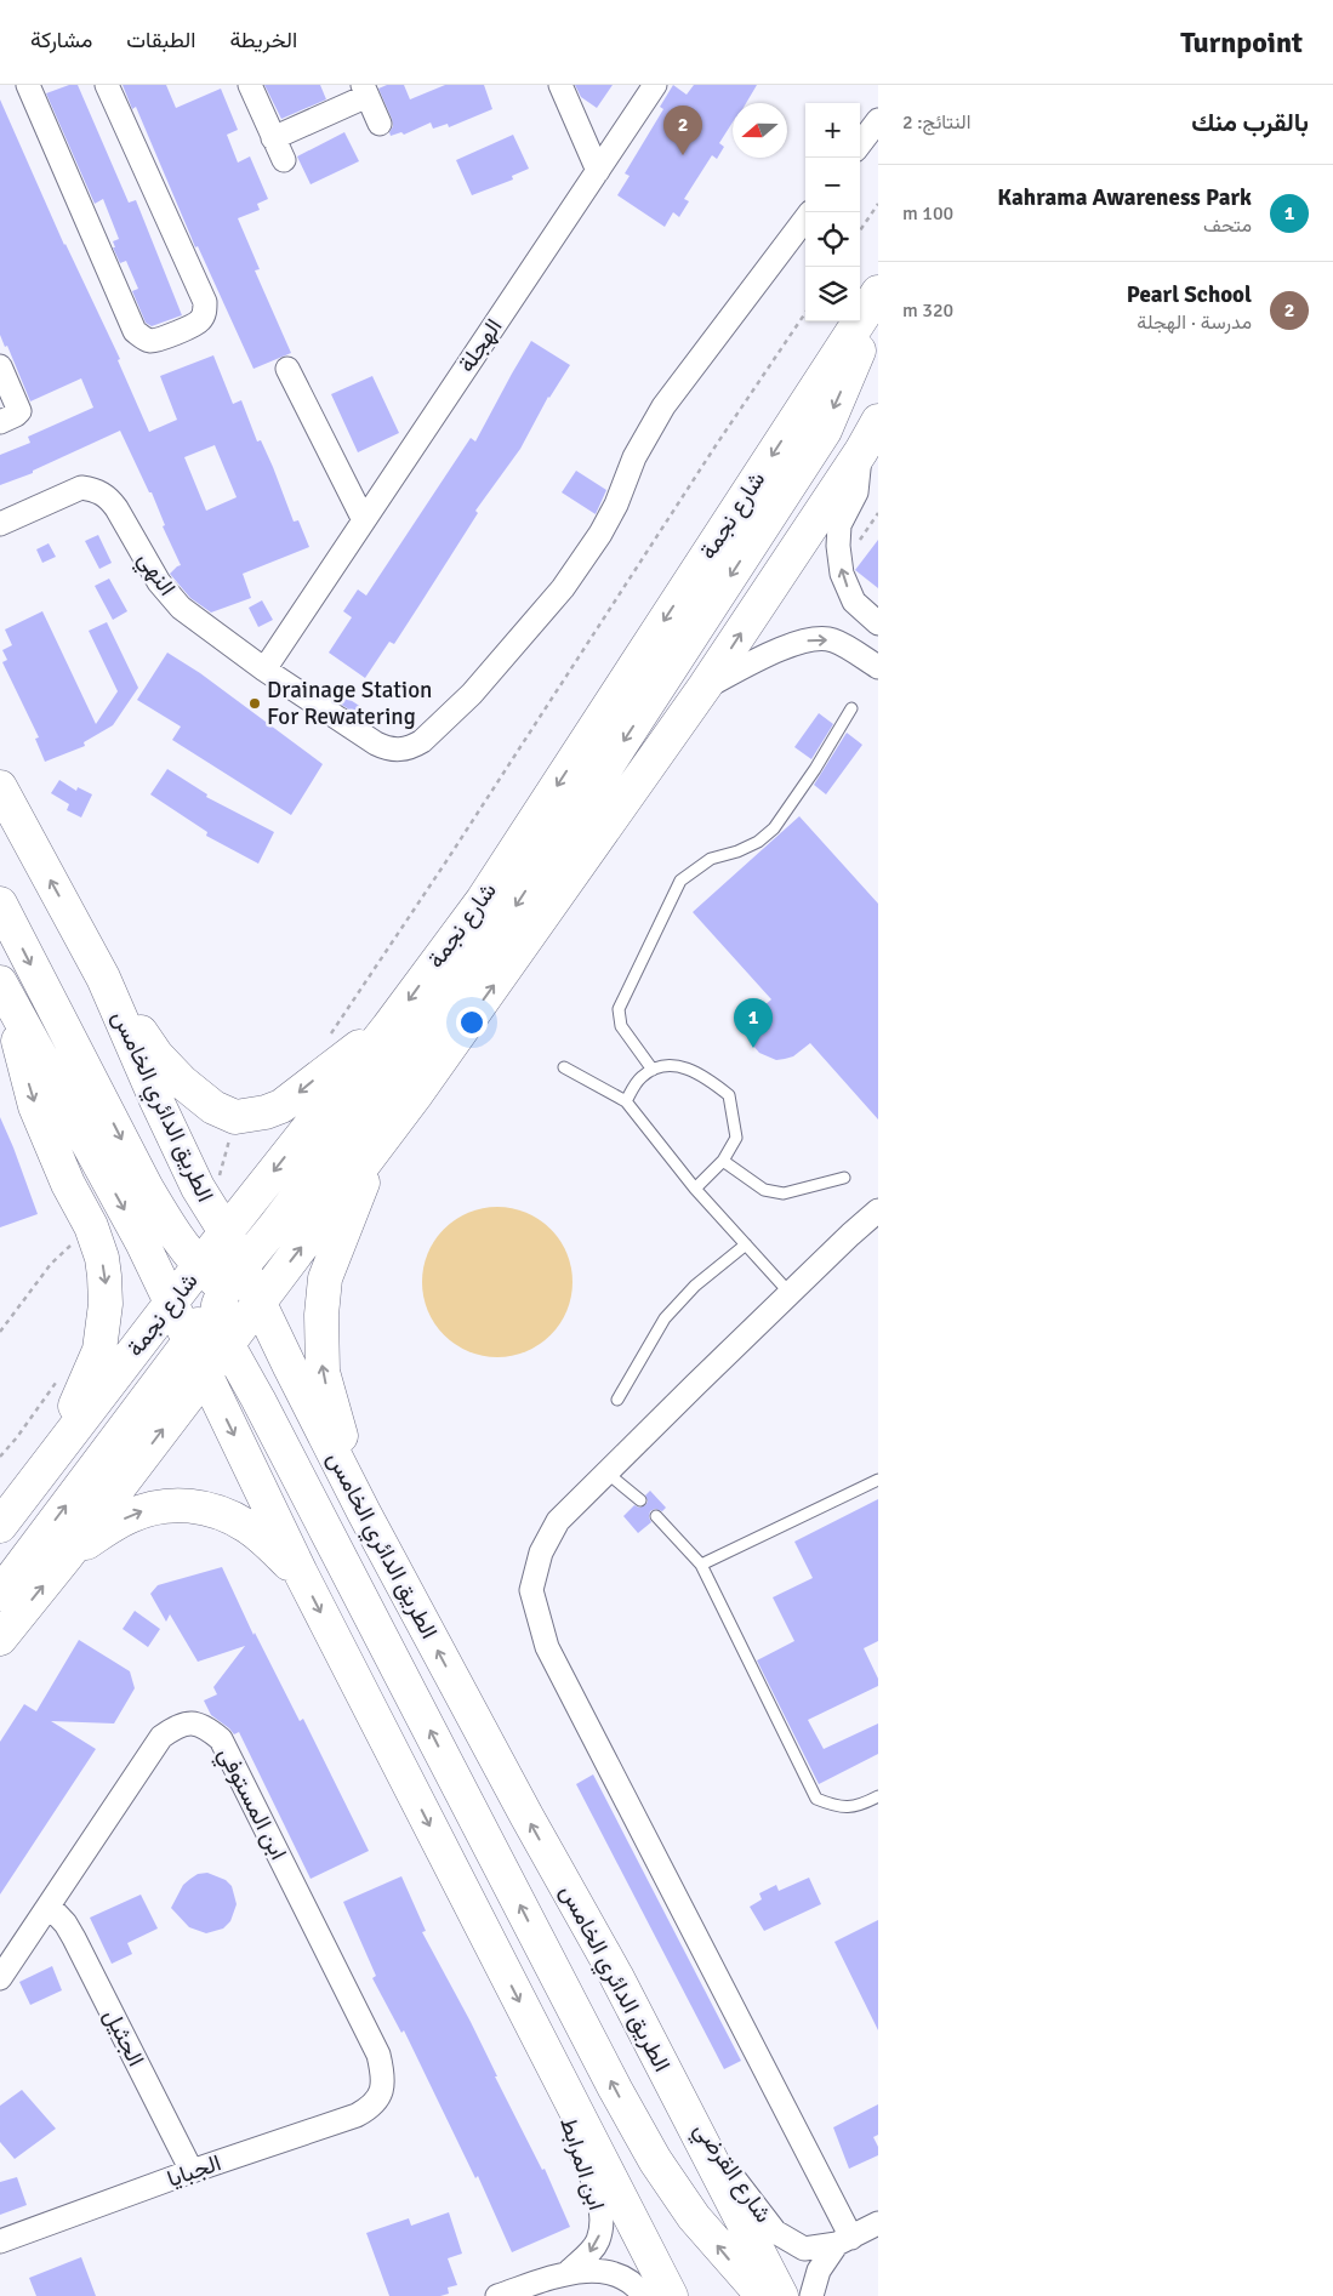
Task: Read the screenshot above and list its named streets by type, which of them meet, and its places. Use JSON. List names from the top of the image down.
{
  "streets": {
    "main road": ["شارع نجمة", "الطريق الدائري الخامس"],
    "street": [
      "الهجلة",
      "النهي",
      "ابن المستوفي",
      "الجثيل",
      "ابن المرابط",
      "الجبايا",
      "شارع القرضي"
    ]
  },
  "crossings": [
    ["الهجلة", "النهي"],
    ["شارع نجمة", "الطريق الدائري الخامس"],
    ["الطريق الدائري الخامس", "شارع القرضي"],
    ["ابن المستوفي", "الجثيل"],
    ["ابن المستوفي", "الجبايا"],
    ["الجثيل", "الجبايا"]
  ],
  "places": ["Drainage Station For Rewatering"],
  "north": "left",
  "page": {
    "header": "Turnpoint",
    "nav": ["الخريطة", "الطبقات", "مشاركة"],
    "heading": ["بالقرب منك", "النتائج: 2"],
    "map_buttons": ["+", "−"],
    "pins": ["2", "1"],
    "list": [
      {
        "mark": "1",
        "name": "Kahrama Awareness Park",
        "note": "متحف",
        "value": "100 m"
      },
      {
        "mark": "2",
        "name": "Pearl School",
        "note": "مدرسة · الهجلة",
        "value": "320 m"
      }
    ]
  }
}
